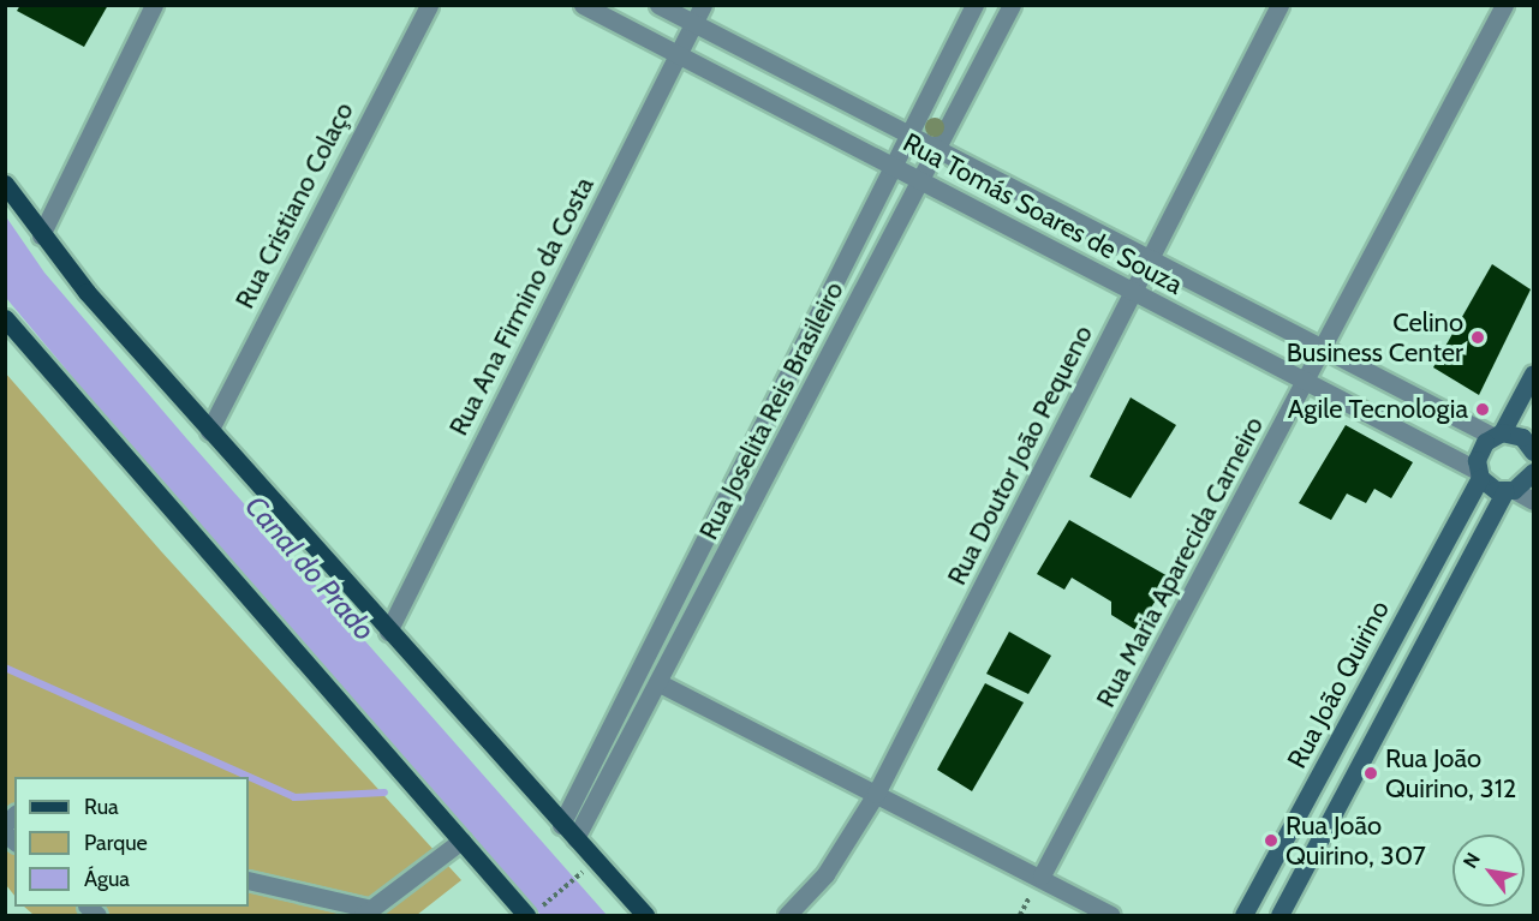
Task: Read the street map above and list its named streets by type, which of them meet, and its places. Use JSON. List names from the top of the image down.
{
  "streets": {
    "main road": ["Rua João Quirino"],
    "street": [
      "Rua Cristiano Colaço",
      "Rua Tomás Soares de Souza",
      "Rua Ana Firmino da Costa",
      "Rua Joselita Reis Brasileiro",
      "Rua Doutor João Pequeno",
      "Rua Maria Aparecida Carneiro"
    ]
  },
  "crossings": [
    ["Rua Tomás Soares de Souza", "Rua Ana Firmino da Costa"],
    ["Rua Tomás Soares de Souza", "Rua Joselita Reis Brasileiro"],
    ["Rua Tomás Soares de Souza", "Rua Doutor João Pequeno"],
    ["Rua Tomás Soares de Souza", "Rua Maria Aparecida Carneiro"],
    ["Rua Tomás Soares de Souza", "Rua João Quirino"]
  ],
  "water": ["Canal do Prado"],
  "places": [
    "Celino Business Center",
    "Agile Tecnologia",
    "Rua João Quirino, 312",
    "Rua João Quirino, 307"
  ],
  "legend": ["Rua", "Parque", "Água"],
  "north": "top left"
}
